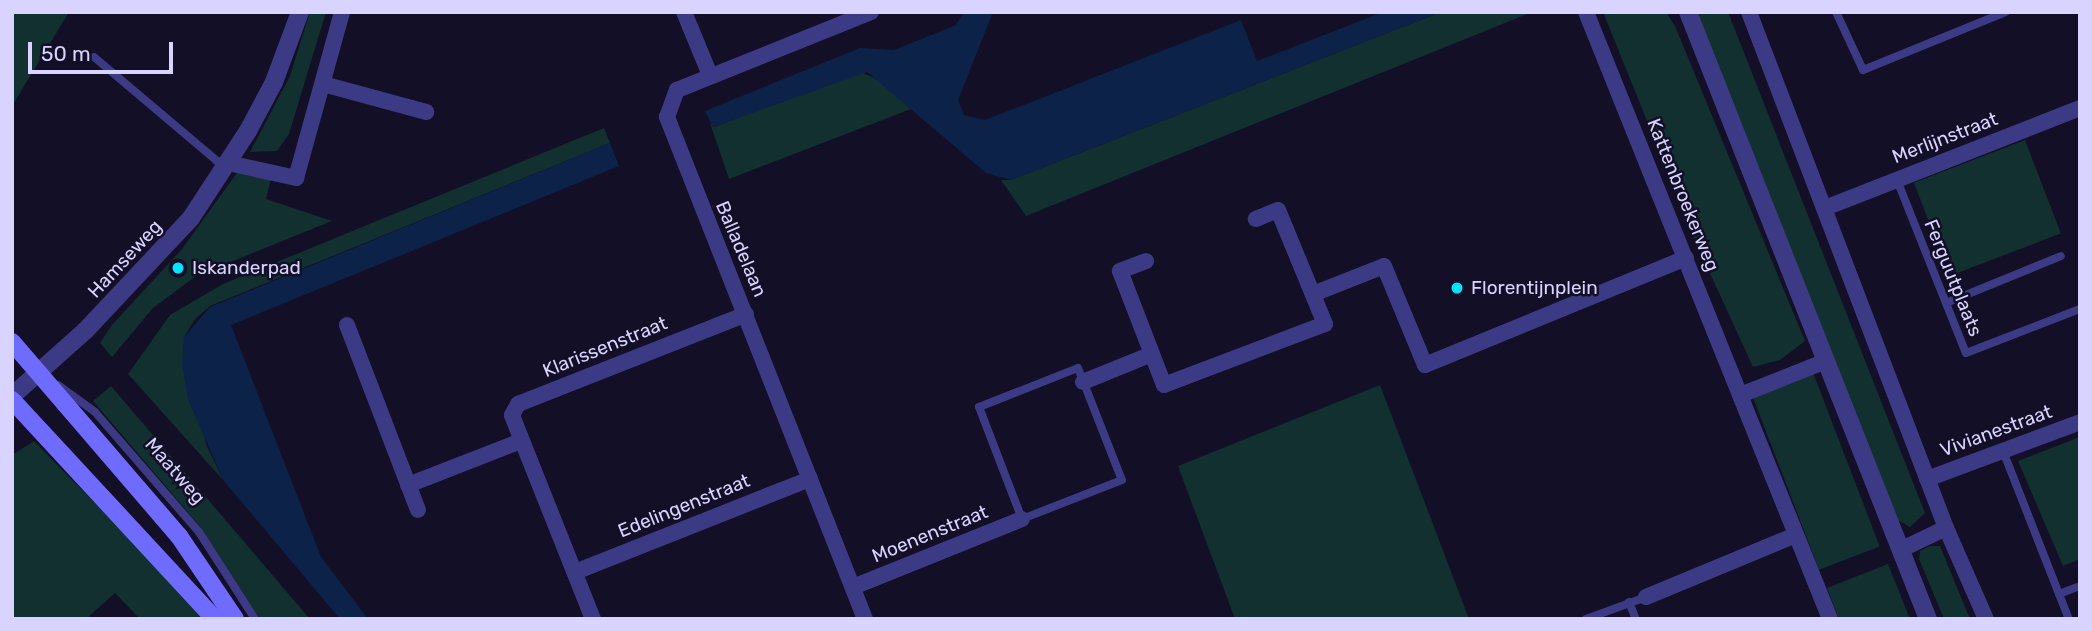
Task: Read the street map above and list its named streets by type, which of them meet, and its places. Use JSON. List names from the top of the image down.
{
  "streets": {
    "main road": ["Maatweg"],
    "street": [
      "Merlijnstraat",
      "Kattenbroekerweg",
      "Balladelaan",
      "Hamseweg",
      "Klarissenstraat",
      "Vivianestraat",
      "Edelingenstraat",
      "Moenenstraat"
    ],
    "lane": ["Ferguutplaats"]
  },
  "crossings": [
    ["Merlijnstraat", "Ferguutplaats"],
    ["Balladelaan", "Klarissenstraat"],
    ["Balladelaan", "Edelingenstraat"],
    ["Balladelaan", "Moenenstraat"],
    ["Hamseweg", "Maatweg"],
    ["Klarissenstraat", "Edelingenstraat"]
  ],
  "places": ["Iskanderpad", "Florentijnplein"],
  "scale_bar": "50 m"
}
